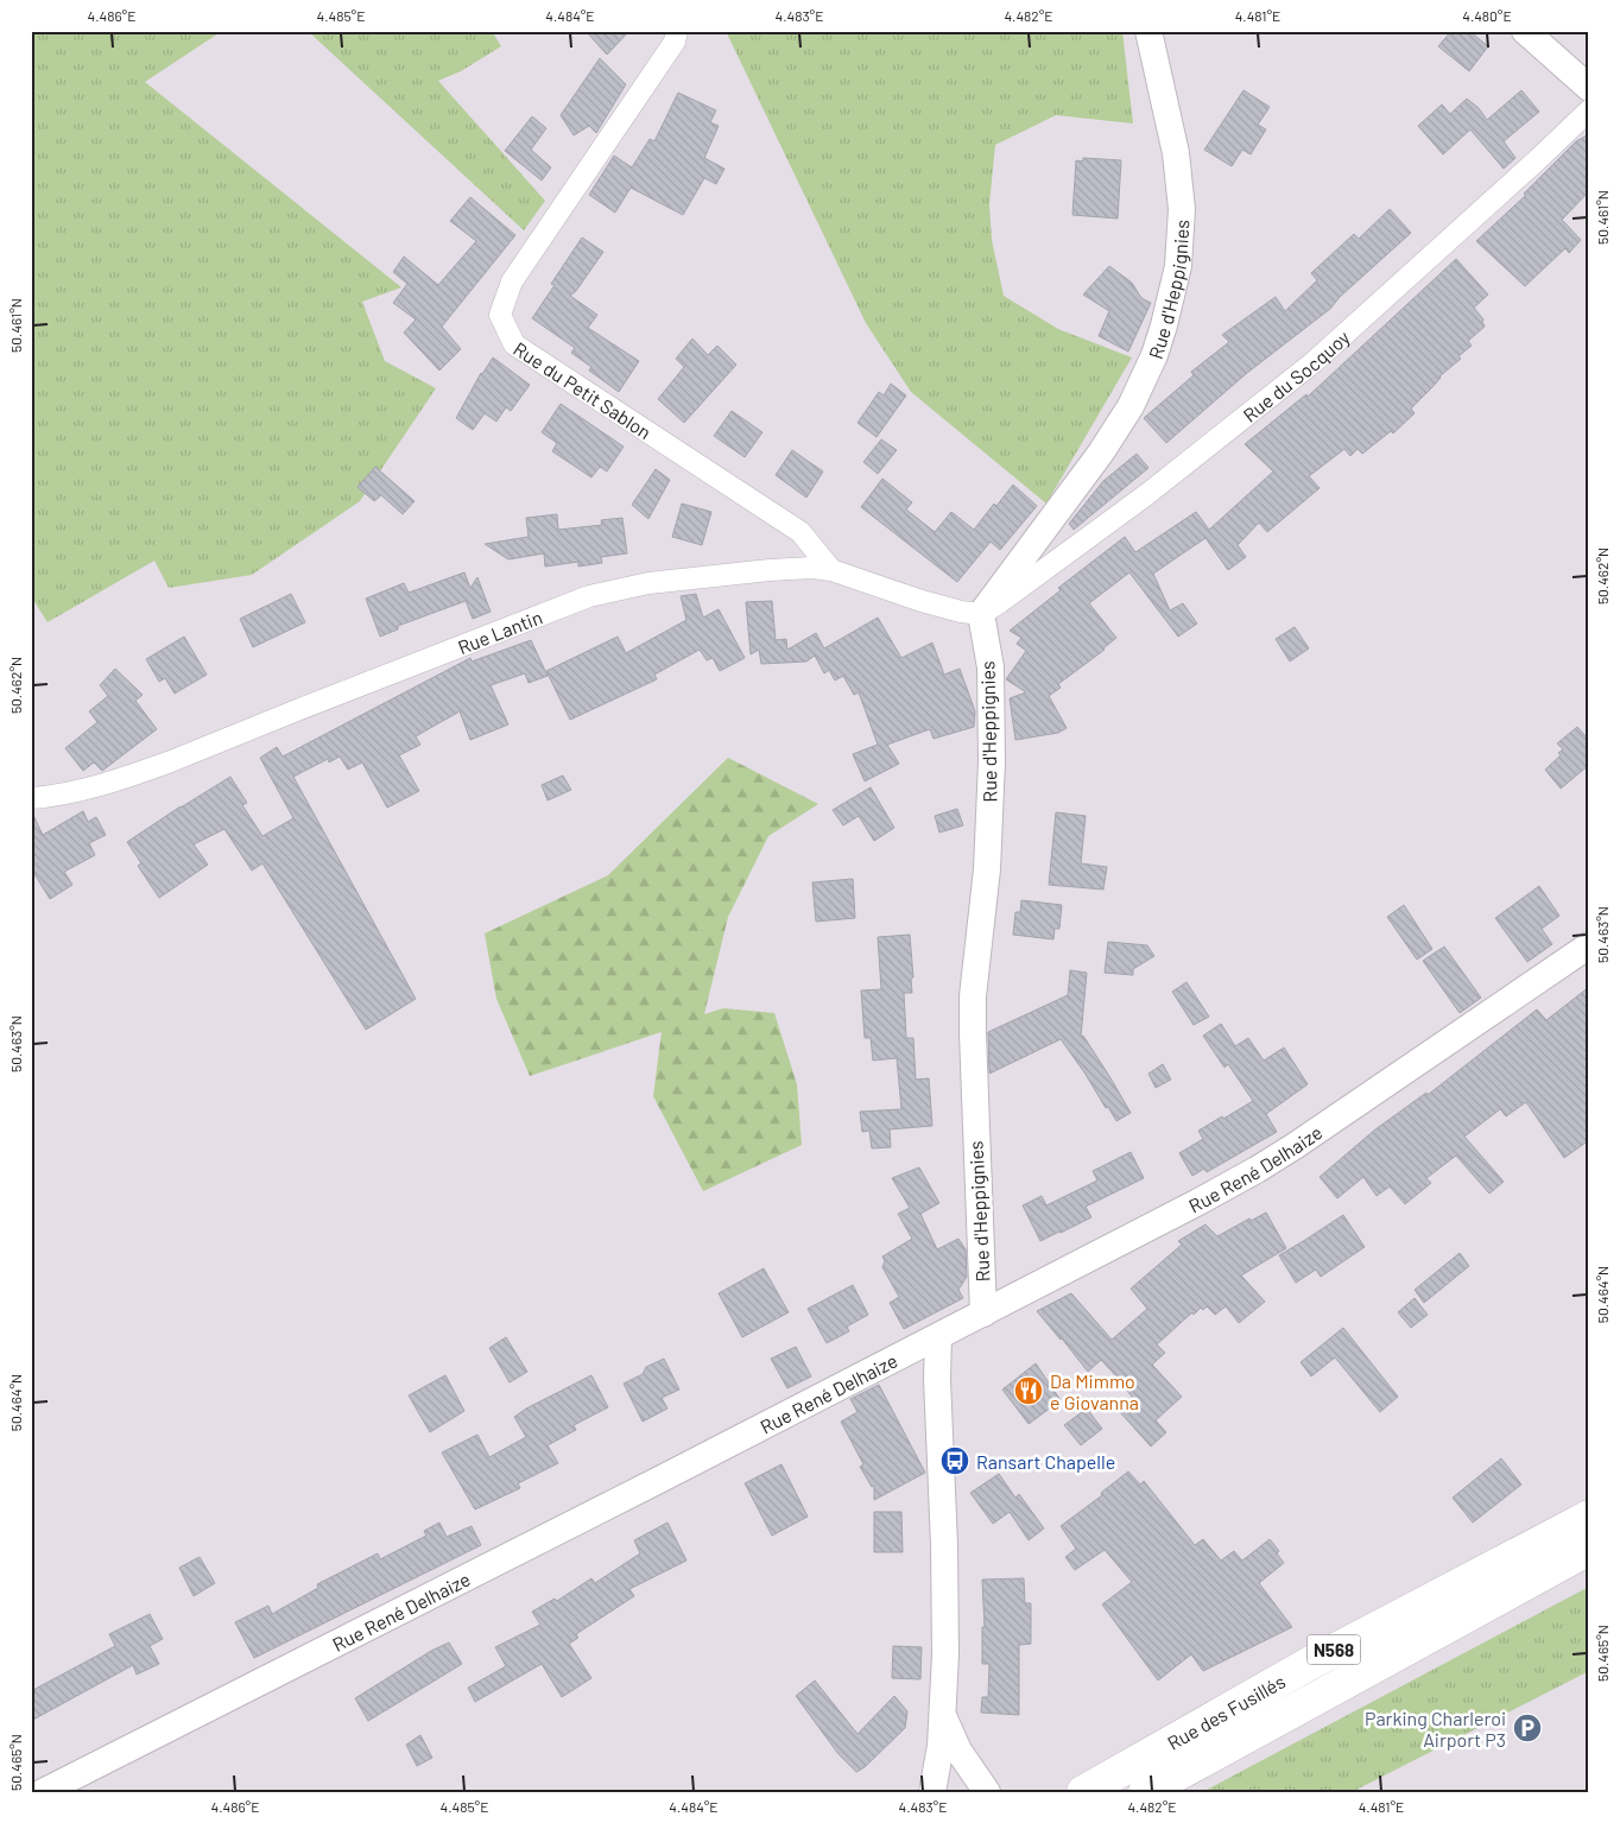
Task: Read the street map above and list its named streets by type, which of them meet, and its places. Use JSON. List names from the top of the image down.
{
  "streets": {
    "highway": ["N568", "Rue des Fusillés"],
    "street": [
      "Rue d'Heppignies",
      "Rue du Socquoy",
      "Rue du Petit Sablon",
      "Rue Lantin",
      "Rue René Delhaize"
    ]
  },
  "crossings": [
    ["Rue d'Heppignies", "Rue du Socquoy"],
    ["Rue d'Heppignies", "Rue Lantin"],
    ["Rue d'Heppignies", "Rue René Delhaize"],
    ["Rue du Socquoy", "Rue Lantin"],
    ["Rue du Petit Sablon", "Rue Lantin"]
  ],
  "places": {
    "restaurant": ["Da Mimmo e Giovanna"],
    "bus stop": ["Ransart Chapelle"],
    "parking": ["Parking Charleroi Airport P3"]
  },
  "coordinates": [
    "4.486°E",
    "4.485°E",
    "4.484°E",
    "4.483°E",
    "4.482°E",
    "4.481°E",
    "4.480°E",
    "50.461°N",
    "50.462°N",
    "50.463°N",
    "50.464°N",
    "50.465°N"
  ]
}
